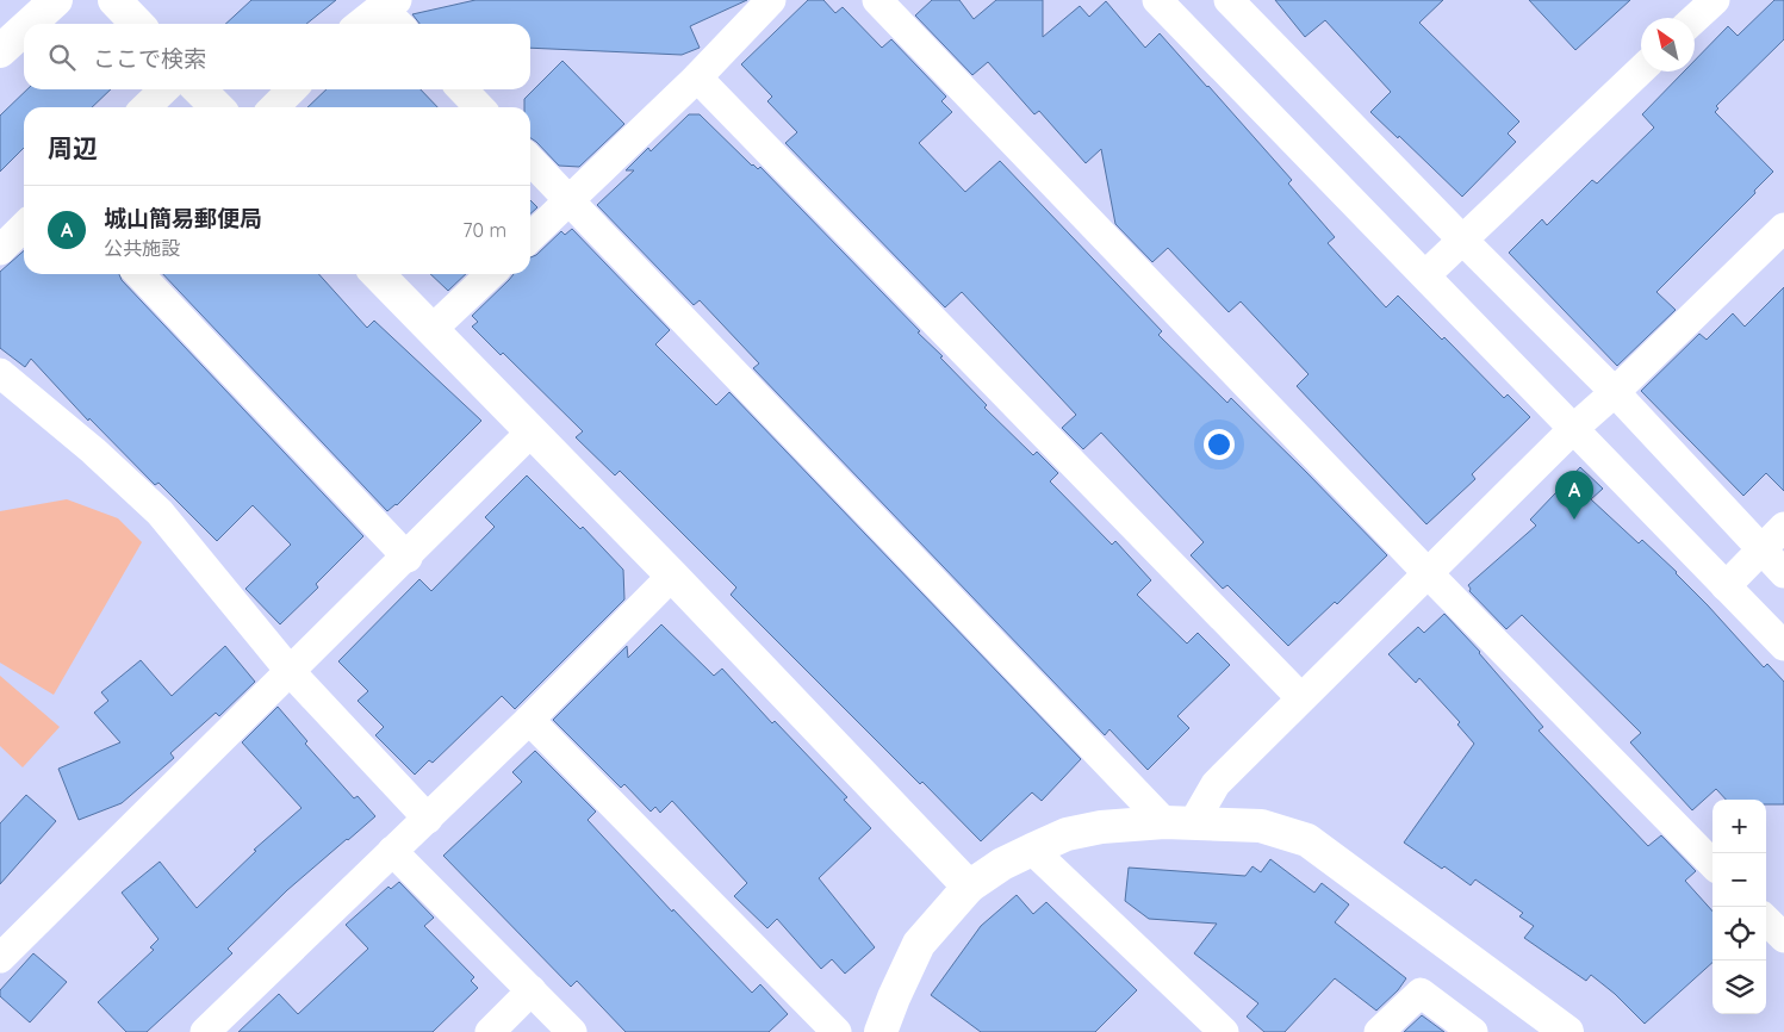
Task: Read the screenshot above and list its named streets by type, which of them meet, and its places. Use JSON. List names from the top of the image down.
{
  "north": "top left",
  "page": {
    "search": "ここで検索",
    "heading": "周辺",
    "list": [
      {
        "mark": "A",
        "name": "城山簡易郵便局",
        "note": "公共施設",
        "value": "70 m"
      }
    ],
    "pins": "A",
    "map_buttons": ["+", "−"]
  }
}
